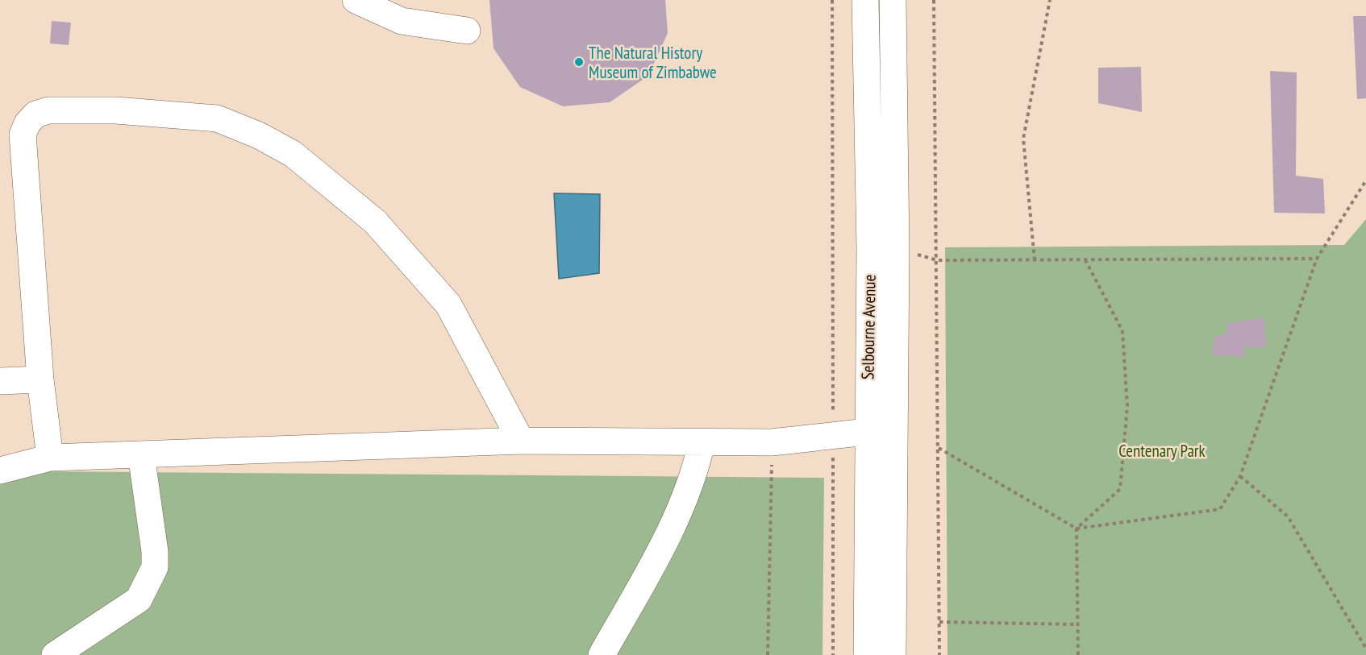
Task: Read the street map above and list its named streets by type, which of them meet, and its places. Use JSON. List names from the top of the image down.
{
  "streets": {
    "main road": ["Selbourne Avenue"]
  },
  "parks": ["Centenary Park"],
  "places": ["The Natural History Museum of Zimbabwe"]
}
